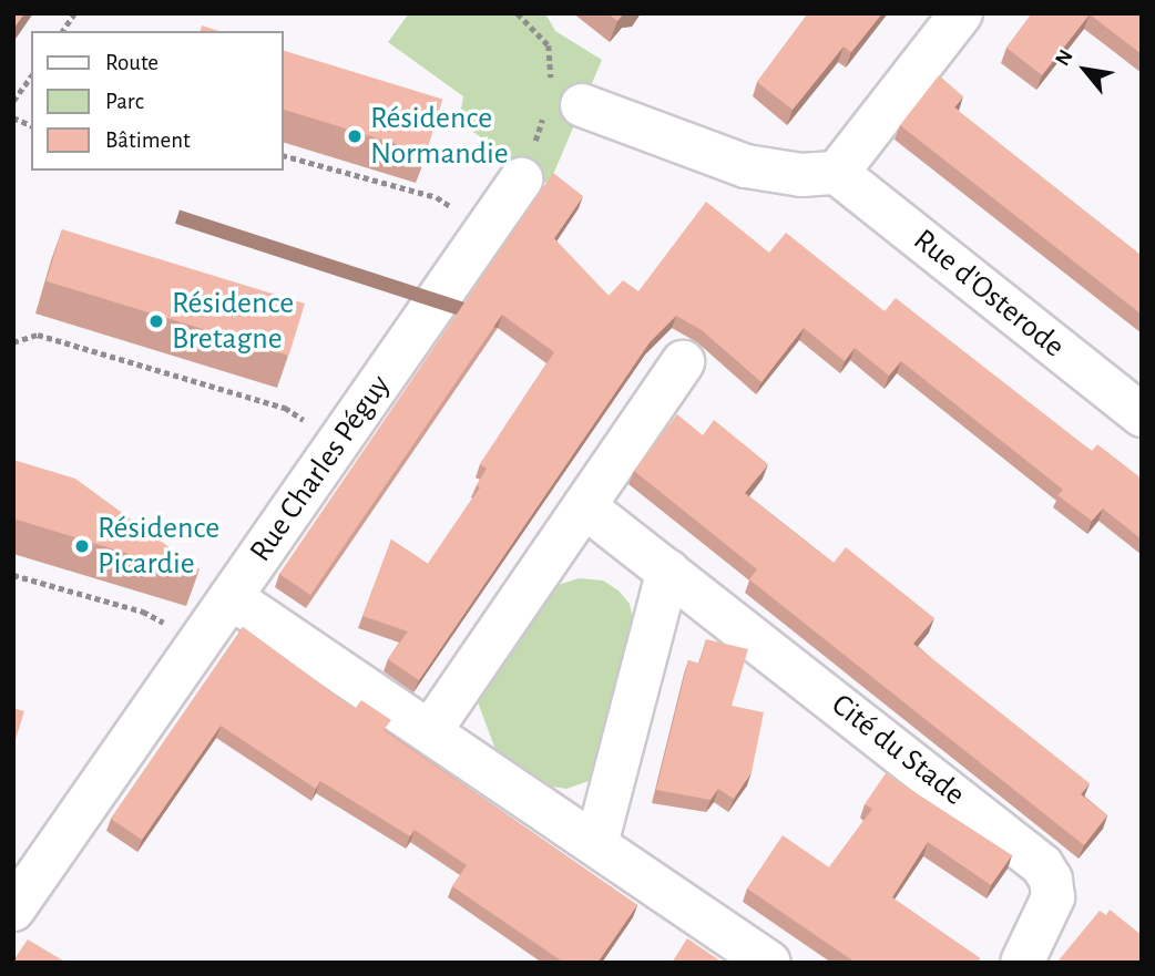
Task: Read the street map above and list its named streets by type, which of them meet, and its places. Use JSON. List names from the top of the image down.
{
  "streets": {
    "street": ["Rue d'Osterode", "Rue Charles Péguy", "Cité du Stade"]
  },
  "places": ["Résidence Normandie", "Résidence Bretagne", "Résidence Picardie"],
  "legend": ["Route", "Parc", "Bâtiment"],
  "north": "top left"
}
